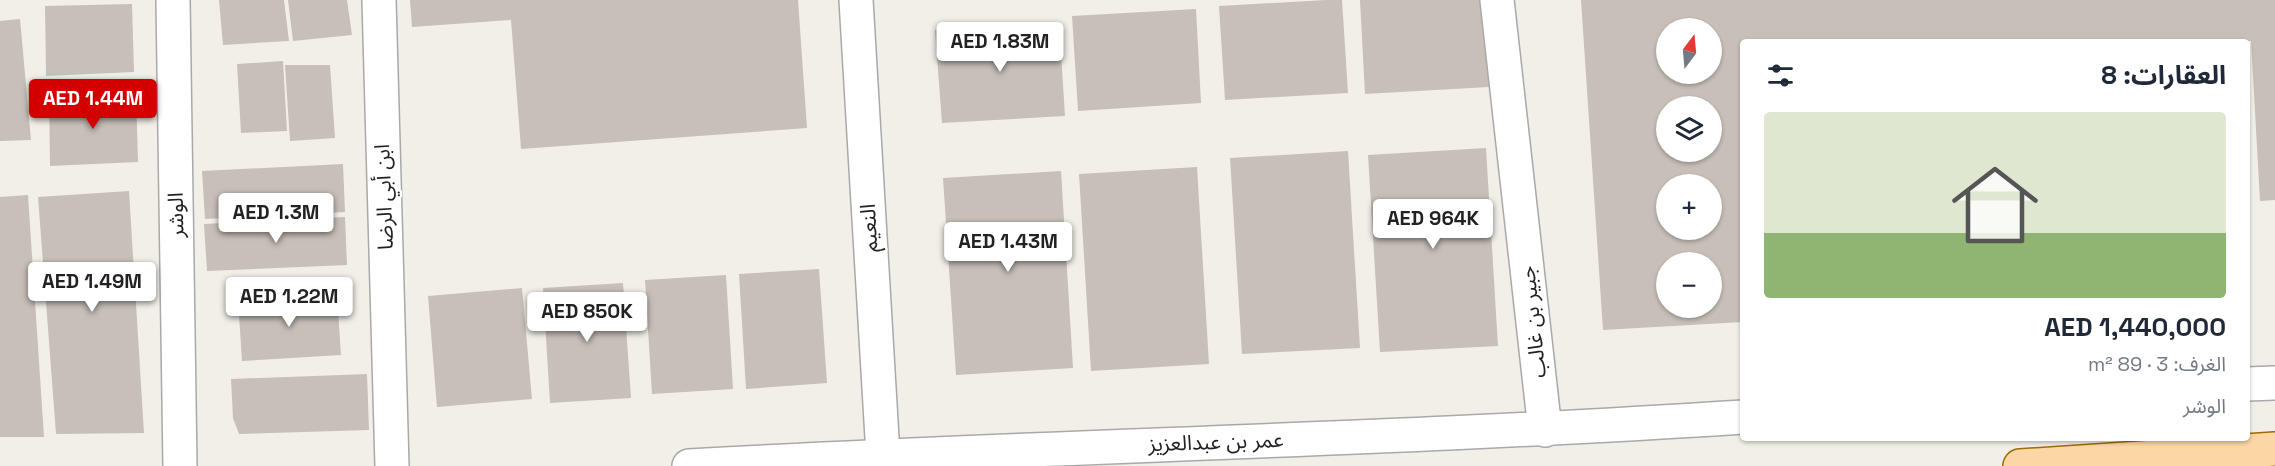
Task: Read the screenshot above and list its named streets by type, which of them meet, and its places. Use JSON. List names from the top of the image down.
{
  "streets": {
    "street": [
      "ابن أبي الرضا",
      "الوشر",
      "النعيم",
      "جبير بن غالب",
      "عمر بن عبدالعزيز"
    ]
  },
  "crossings": [
    ["النعيم", "عمر بن عبدالعزيز"],
    ["جبير بن غالب", "عمر بن عبدالعزيز"]
  ],
  "north": "top",
  "page": {
    "map_buttons": ["+", "−"],
    "price": [
      "AED 1.83M",
      "AED 1.44M",
      "AED 1.3M",
      "AED 964K",
      "AED 1.43M",
      "AED 1.49M",
      "AED 1.22M",
      "AED 850K"
    ],
    "heading": "العقارات: 8",
    "list": [
      {
        "name": "AED 1,440,000",
        "note": "الغرف: 3 · 89 m² · الوشر"
      }
    ]
  }
}
